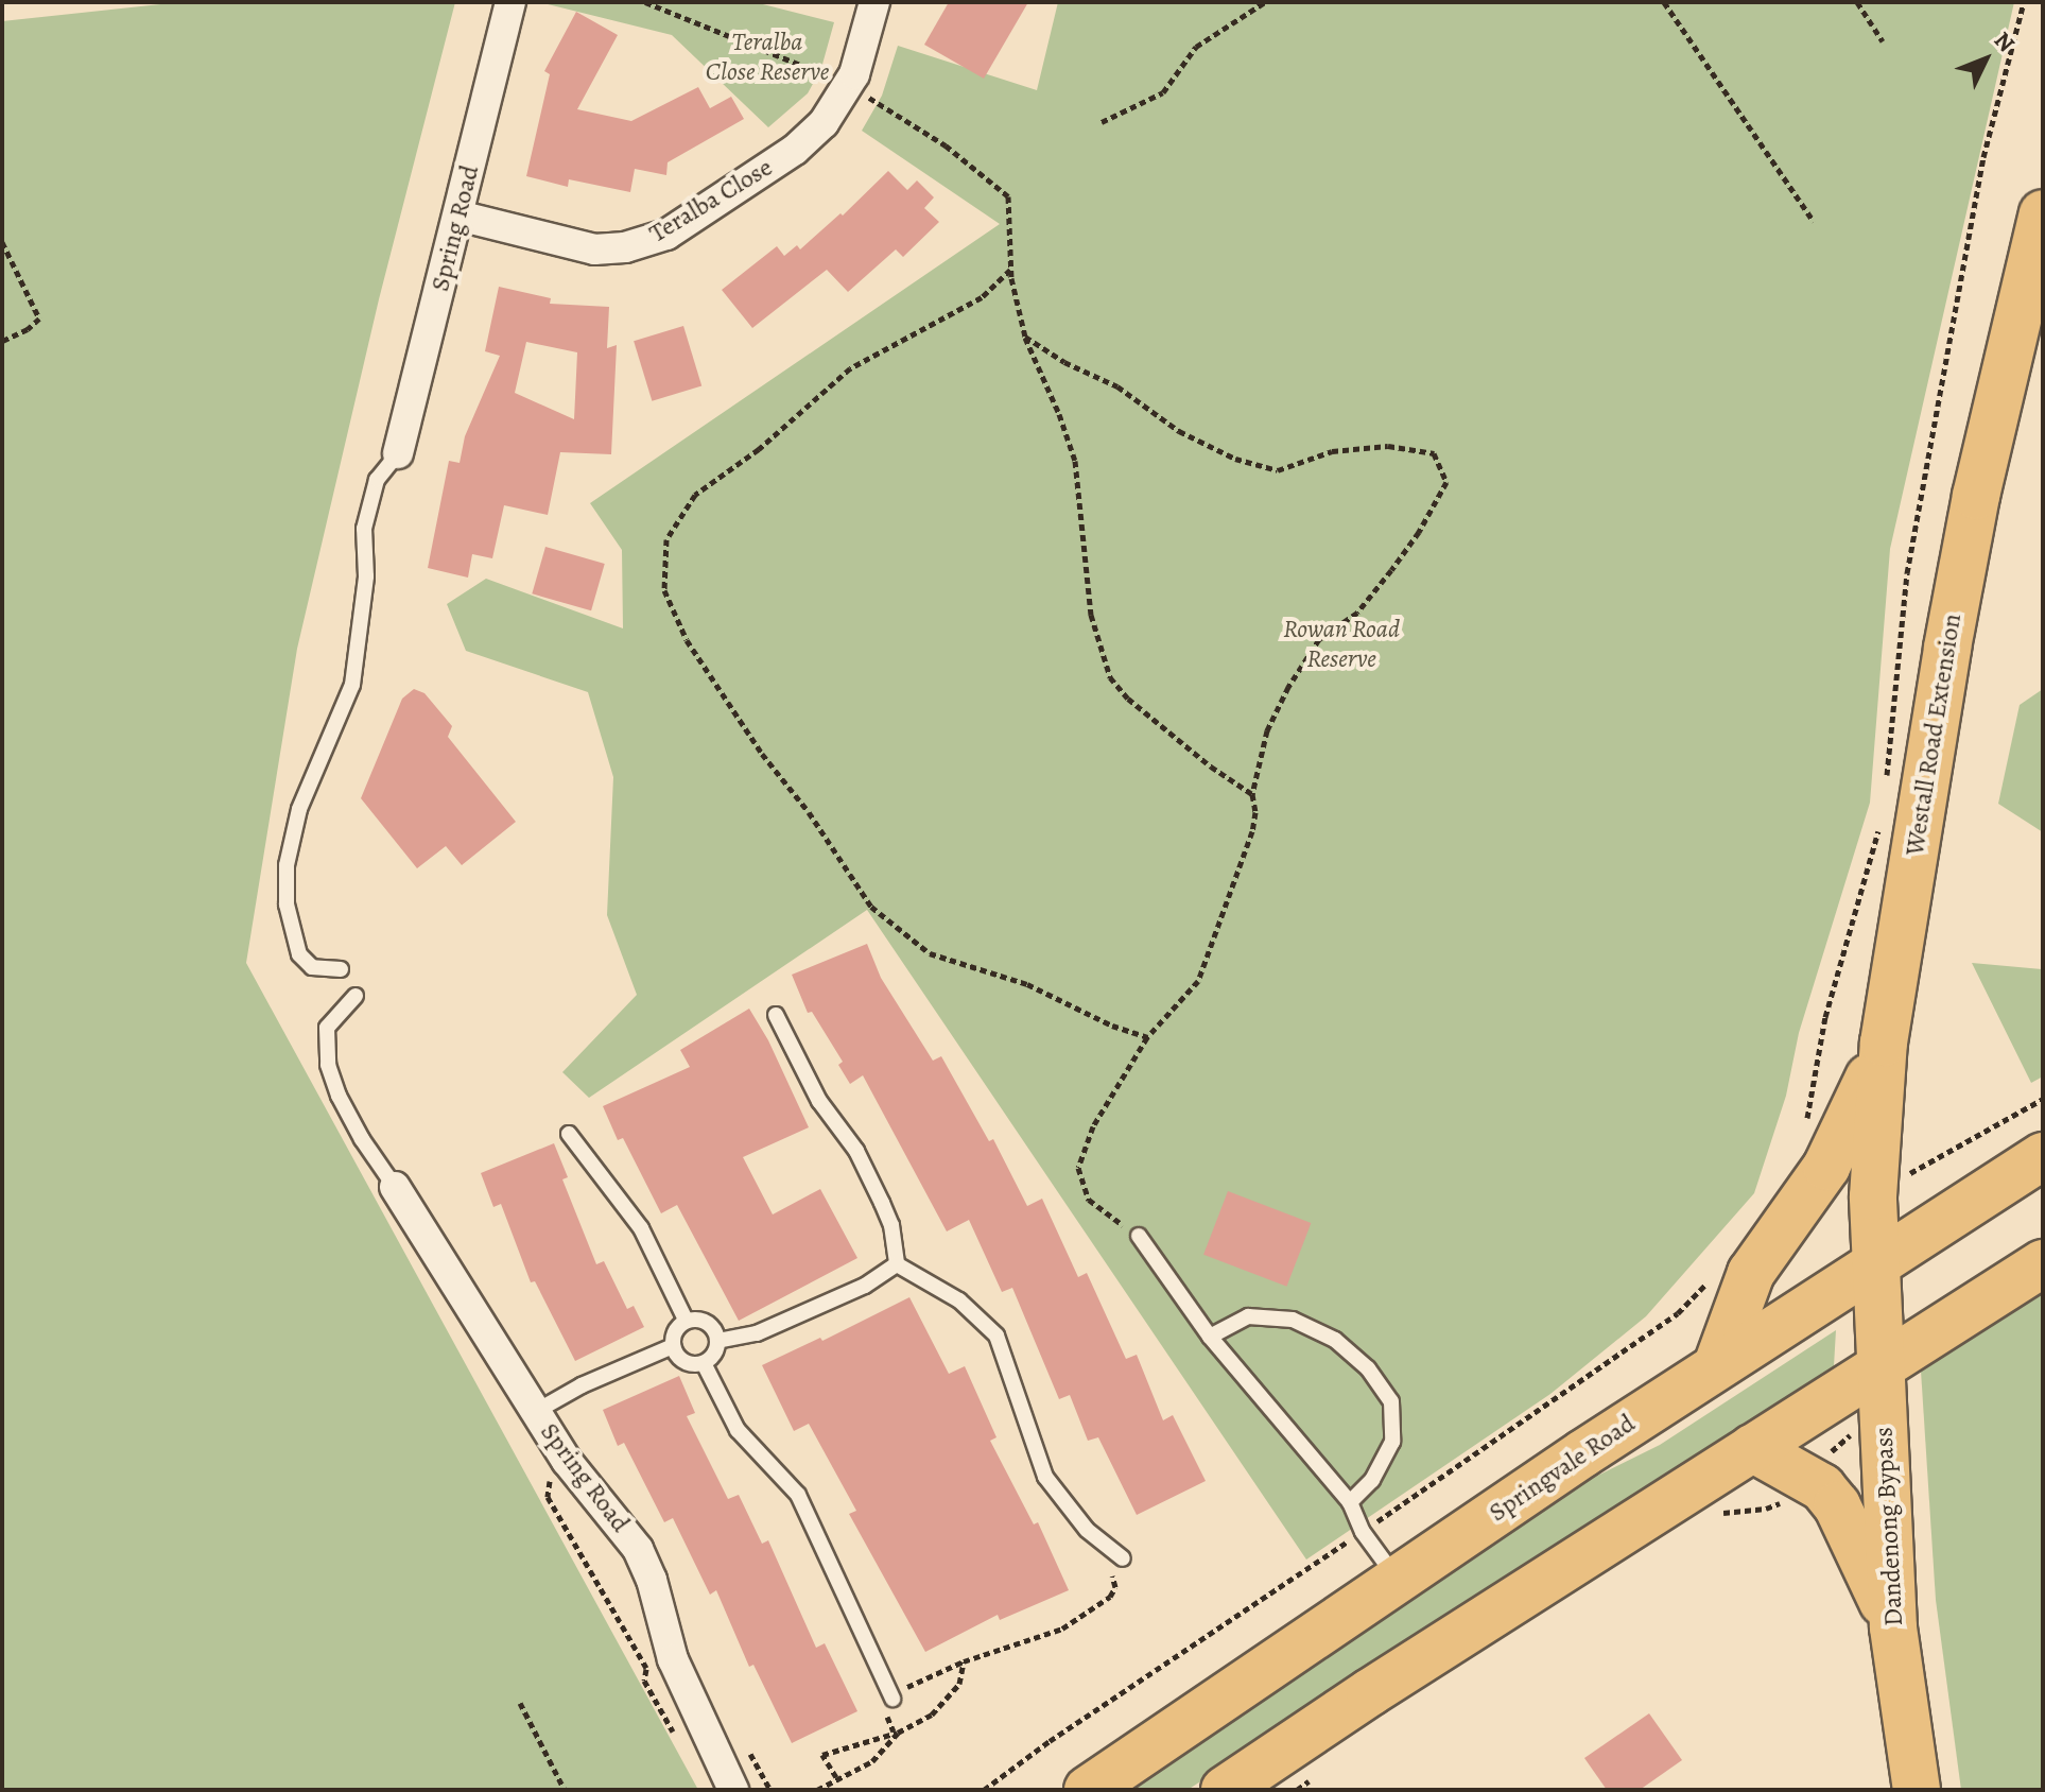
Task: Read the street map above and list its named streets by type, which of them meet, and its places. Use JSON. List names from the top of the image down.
{
  "streets": {
    "highway": ["Westall Road Extension", "Springvale Road", "Dandenong Bypass"],
    "street": ["Teralba Close", "Spring Road"]
  },
  "crossings": [
    ["Teralba Close", "Spring Road"],
    ["Westall Road Extension", "Springvale Road"],
    ["Westall Road Extension", "Dandenong Bypass"],
    ["Springvale Road", "Dandenong Bypass"]
  ],
  "parks": ["Teralba Close Reserve", "Rowan Road Reserve"],
  "north": "top right"
}
